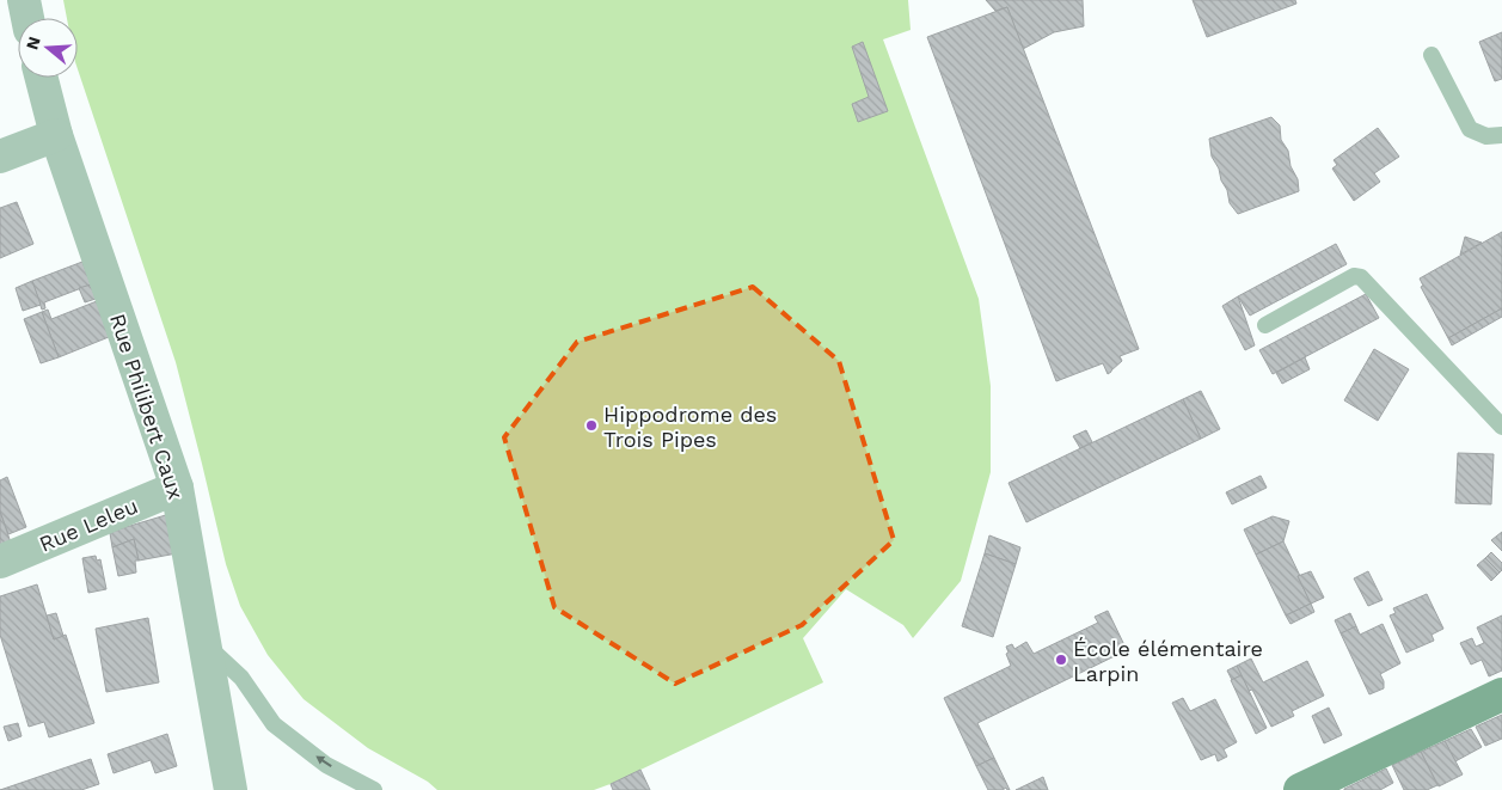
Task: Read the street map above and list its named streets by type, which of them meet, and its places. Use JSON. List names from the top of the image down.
{
  "streets": {
    "street": ["Rue Philibert Caux", "Rue Leleu"]
  },
  "crossings": [
    ["Rue Philibert Caux", "Rue Leleu"]
  ],
  "places": ["Hippodrome des Trois Pipes", "École élémentaire Larpin"],
  "north": "left"
}
